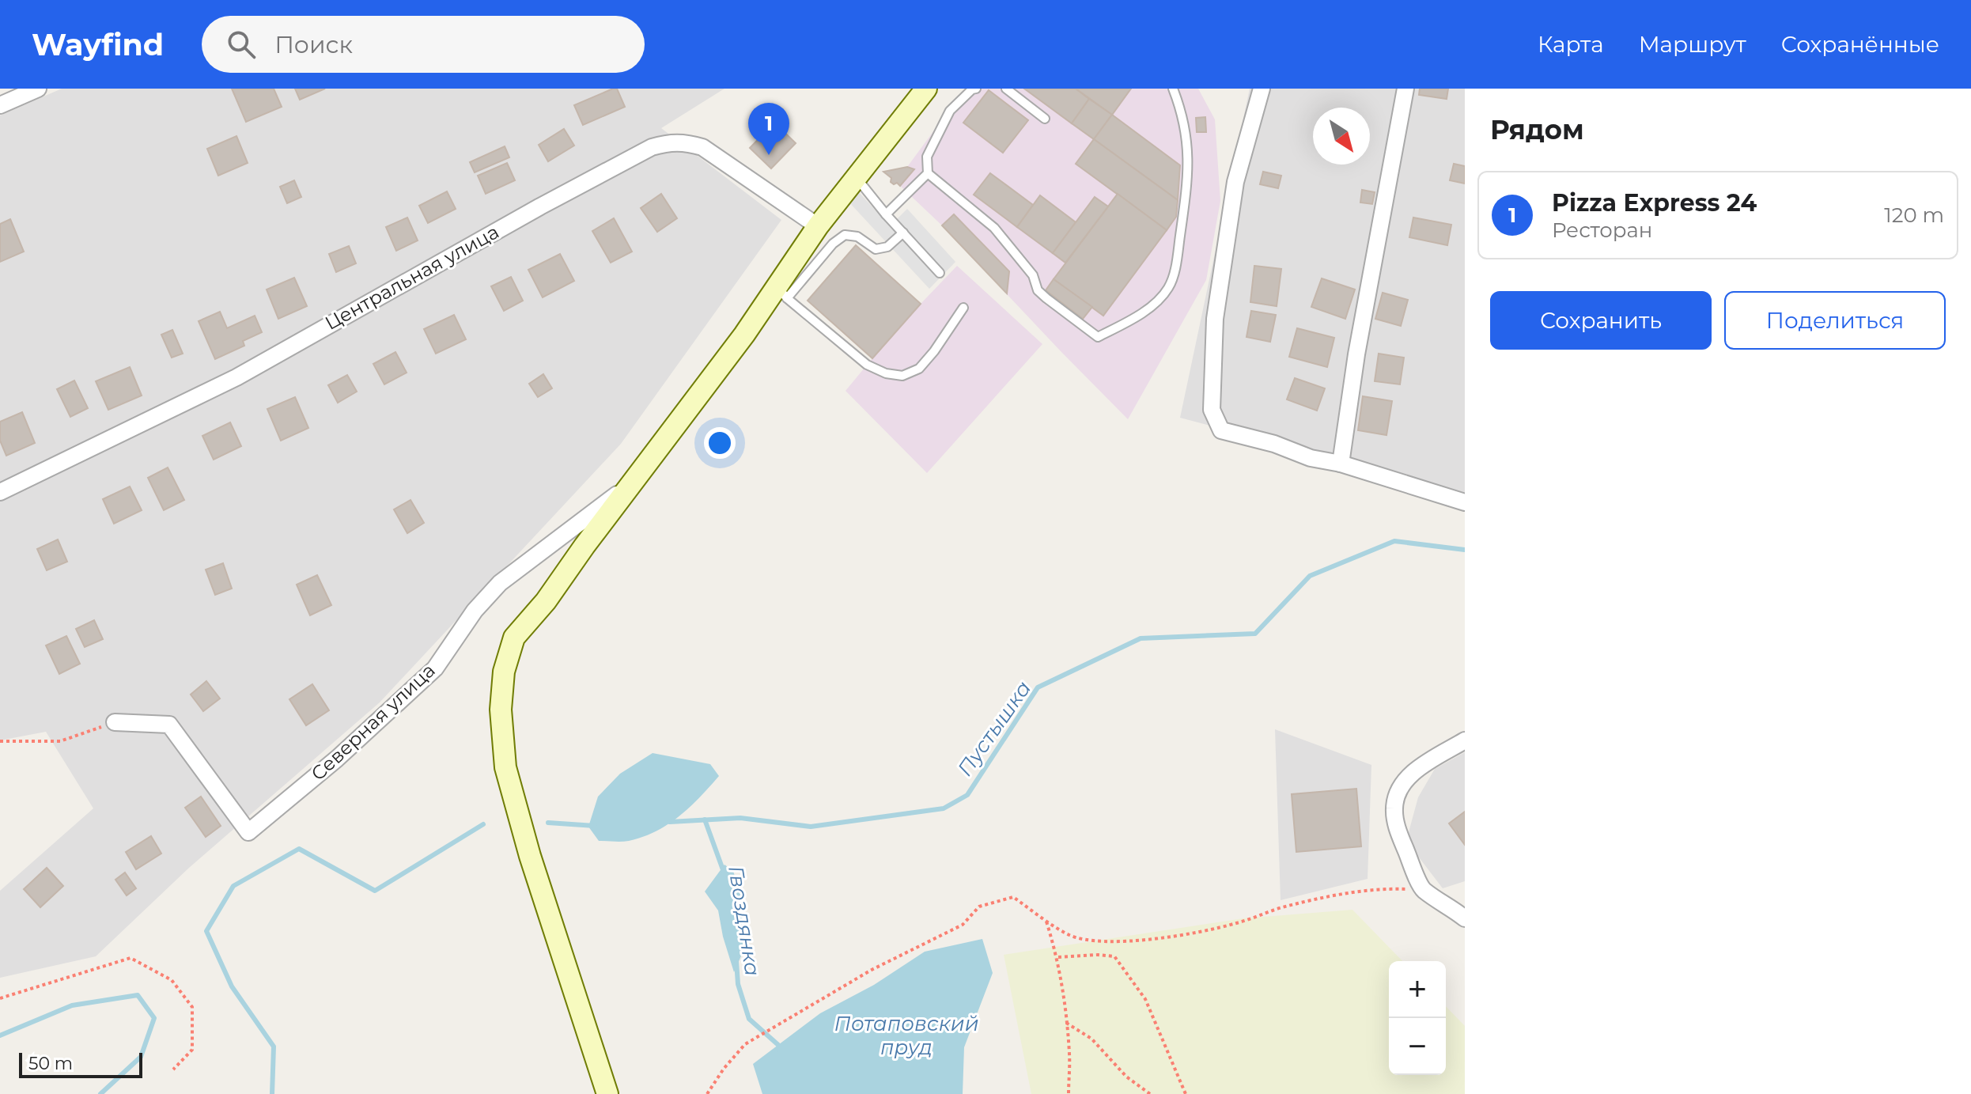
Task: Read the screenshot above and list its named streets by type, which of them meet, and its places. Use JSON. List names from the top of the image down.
{
  "streets": {
    "street": ["Центральная улица", "Северная улица"]
  },
  "water": ["Пустышка", "Гвоздянка", "Потаповский пруд"],
  "scale_bar": "50 m",
  "north": "bottom right",
  "page": {
    "header": "Wayfind",
    "search": "Поиск",
    "nav": ["Карта", "Маршрут", "Сохранённые"],
    "heading": "Рядом",
    "pins": "1",
    "list": [
      {
        "mark": "1",
        "name": "Pizza Express 24",
        "note": "Ресторан",
        "value": "120 m"
      }
    ],
    "buttons": ["Сохранить", "Поделиться"],
    "map_buttons": ["+", "−"],
    "scale": "50 m"
  }
}
